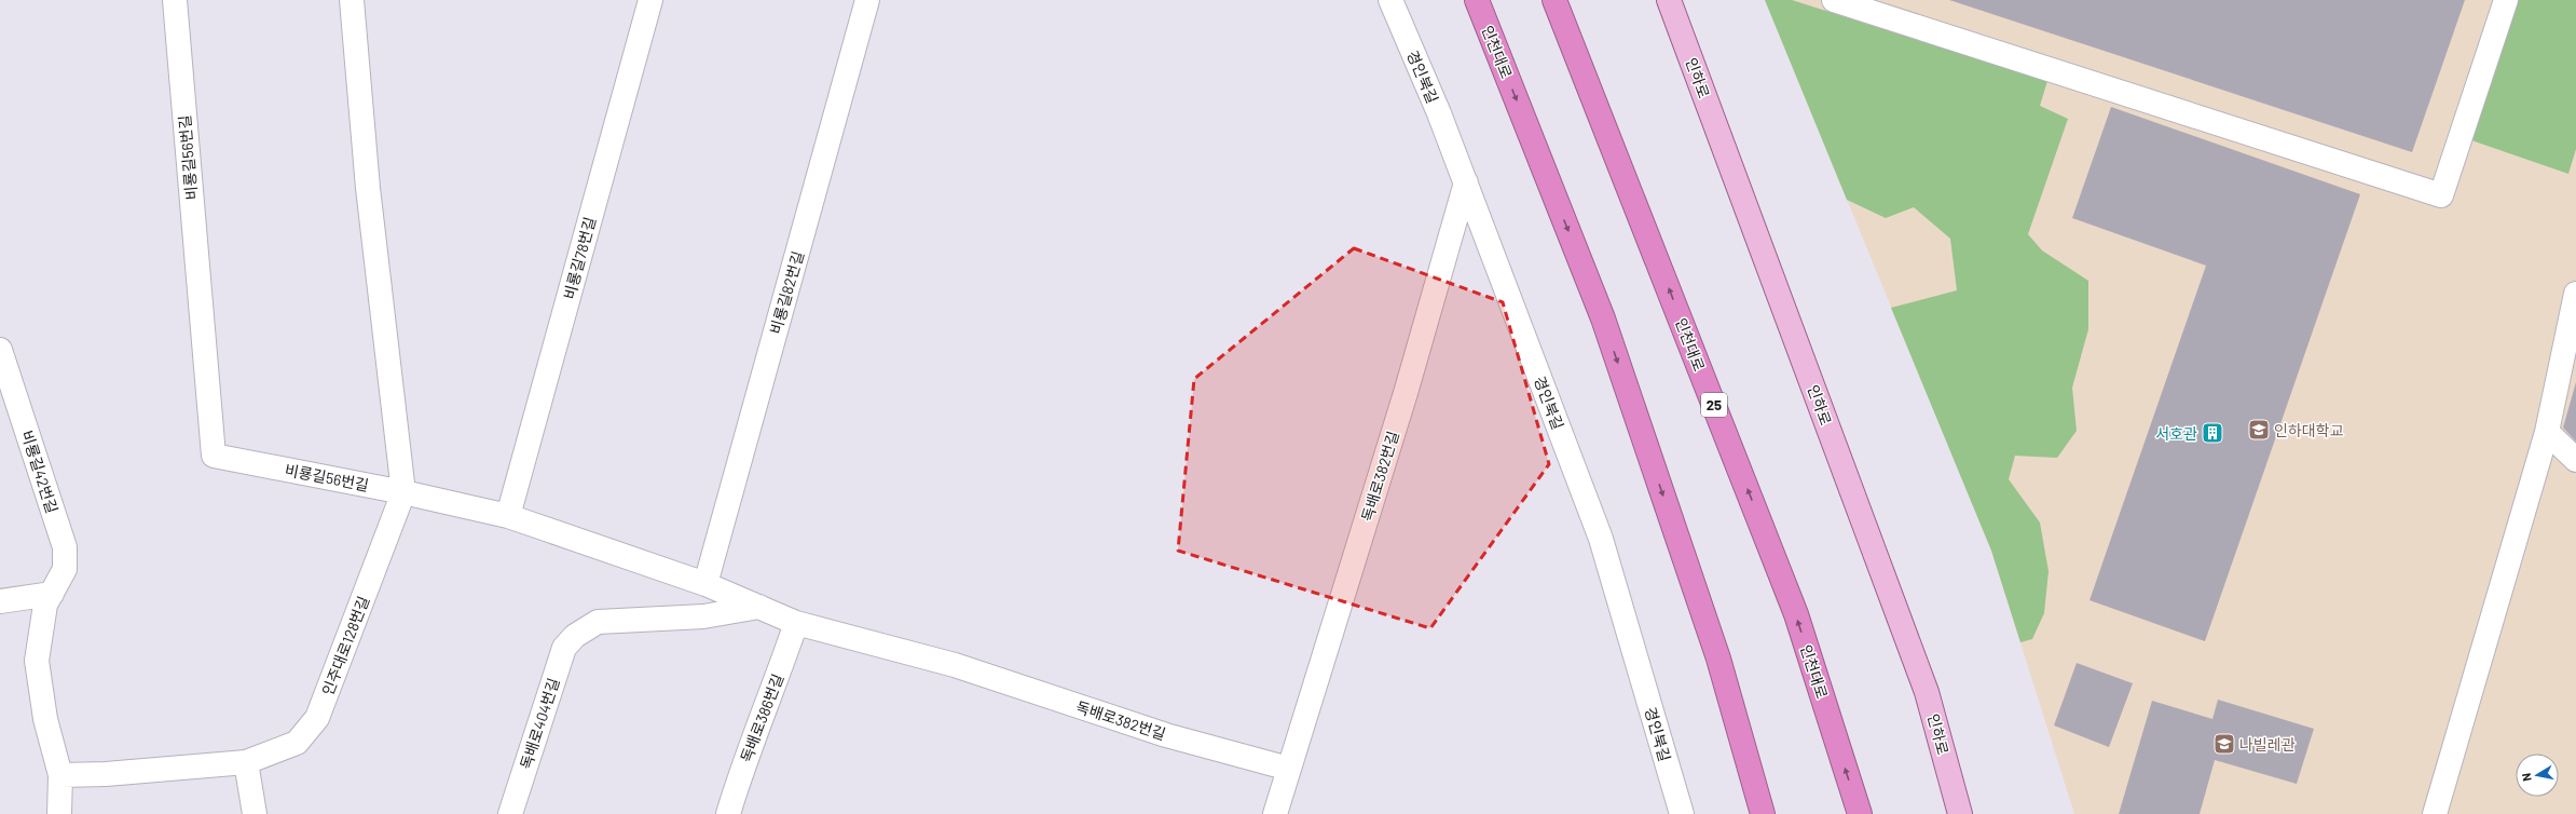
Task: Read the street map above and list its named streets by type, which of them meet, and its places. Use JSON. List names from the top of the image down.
{
  "streets": {
    "highway": ["인천대로", "25"],
    "main road": ["인하로"],
    "street": [
      "경인북길",
      "비룡길56번길",
      "비룡길78번길",
      "비룡길82번길",
      "비룡길42번길",
      "독배로382번길",
      "인주대로128번길",
      "독배로386번길",
      "독배로404번길"
    ]
  },
  "crossings": [
    ["경인북길", "독배로382번길"],
    ["비룡길56번길", "독배로382번길"],
    ["비룡길56번길", "인주대로128번길"],
    ["비룡길78번길", "독배로382번길"],
    ["비룡길82번길", "독배로382번길"],
    ["비룡길42번길", "인주대로128번길"],
    ["독배로382번길", "인주대로128번길"],
    ["독배로382번길", "독배로386번길"],
    ["독배로382번길", "독배로404번길"]
  ],
  "places": {
    "school or university": ["인하대학교", "나빌레관"],
    "building": ["서호관"]
  },
  "north": "left"
}
